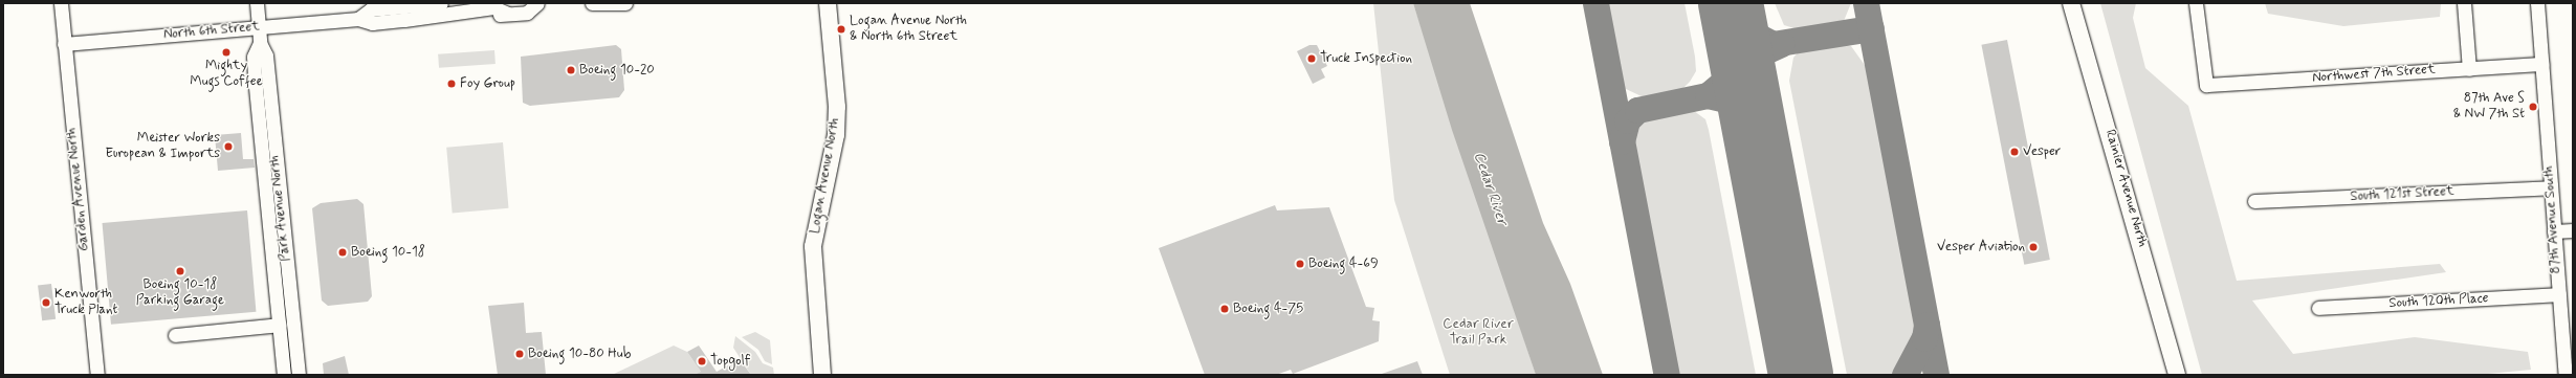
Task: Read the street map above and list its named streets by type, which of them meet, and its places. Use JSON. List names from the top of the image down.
{
  "streets": {
    "main road": ["Logan Avenue North", "Rainier Avenue North"],
    "street": [
      "North 6th Street",
      "Northwest 7th Street",
      "Garden Avenue North",
      "South 121st Street",
      "Park Avenue North",
      "87th Avenue South",
      "South 120th Place"
    ]
  },
  "crossings": [
    ["North 6th Street", "Garden Avenue North"],
    ["North 6th Street", "Park Avenue North"],
    ["Northwest 7th Street", "87th Avenue South"],
    ["South 121st Street", "87th Avenue South"],
    ["87th Avenue South", "South 120th Place"]
  ],
  "water": ["Cedar River"],
  "parks": ["Cedar River Trail Park"],
  "places": [
    "Logan Avenue North & North 6th Street",
    "Mighty Mugs Coffee",
    "Truck Inspection",
    "Boeing 10-20",
    "Foy Group",
    "87th Ave S & NW 7th St",
    "Meister Works European & Imports",
    "Vesper",
    "Vesper Aviation",
    "Boeing 10-18",
    "Boeing 4-69",
    "Boeing 10-18 Parking Garage",
    "Kenworth Truck Plant",
    "Boeing 4-75",
    "Boeing 10-80 Hub",
    "Topgolf"
  ]
}
